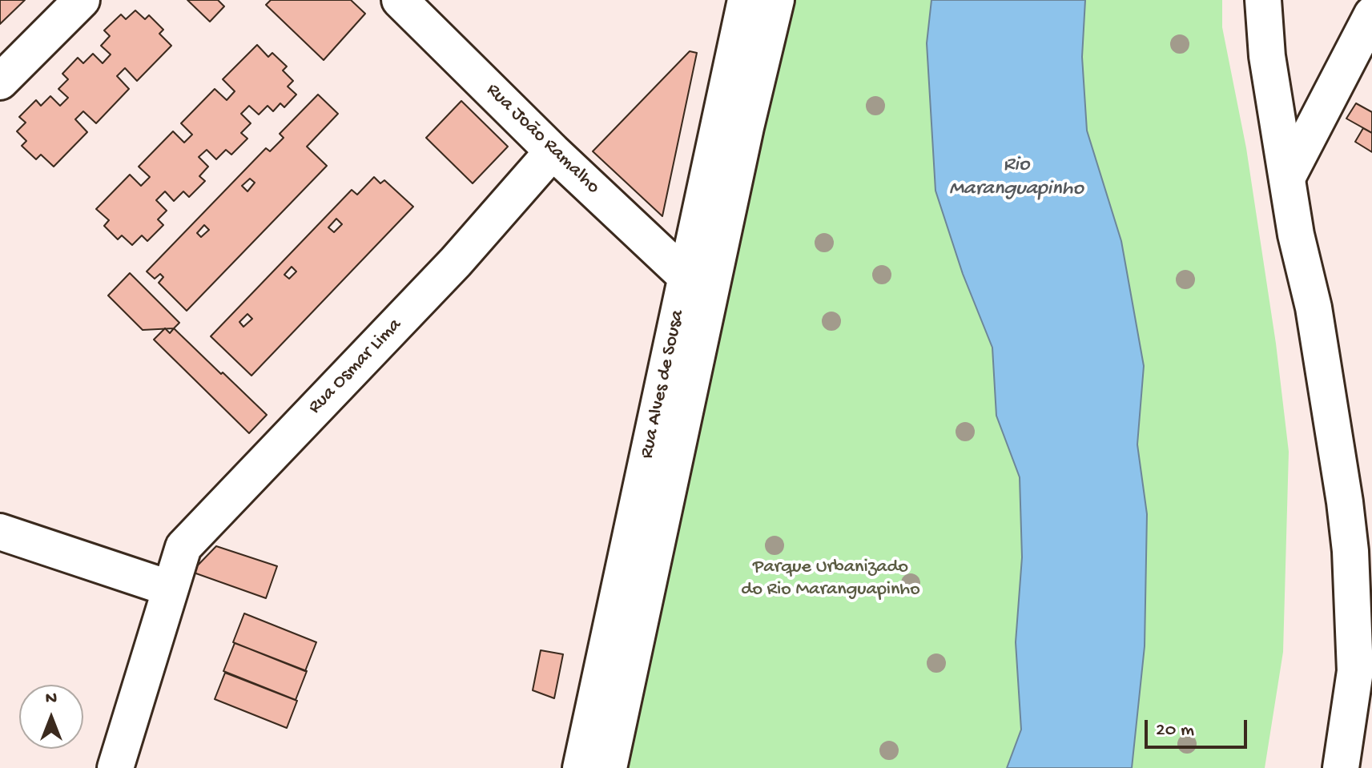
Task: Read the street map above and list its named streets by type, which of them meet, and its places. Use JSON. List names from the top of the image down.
{
  "streets": {
    "street": ["Rua João Ramalho", "Rua Osmar Lima", "Rua Alves de Sousa"]
  },
  "crossings": [
    ["Rua João Ramalho", "Rua Osmar Lima"],
    ["Rua João Ramalho", "Rua Alves de Sousa"]
  ],
  "water": ["Rio Maranguapinho"],
  "parks": ["Parque Urbanizado do Rio Maranguapinho"],
  "scale_bar": "20 m",
  "north": "top"
}
